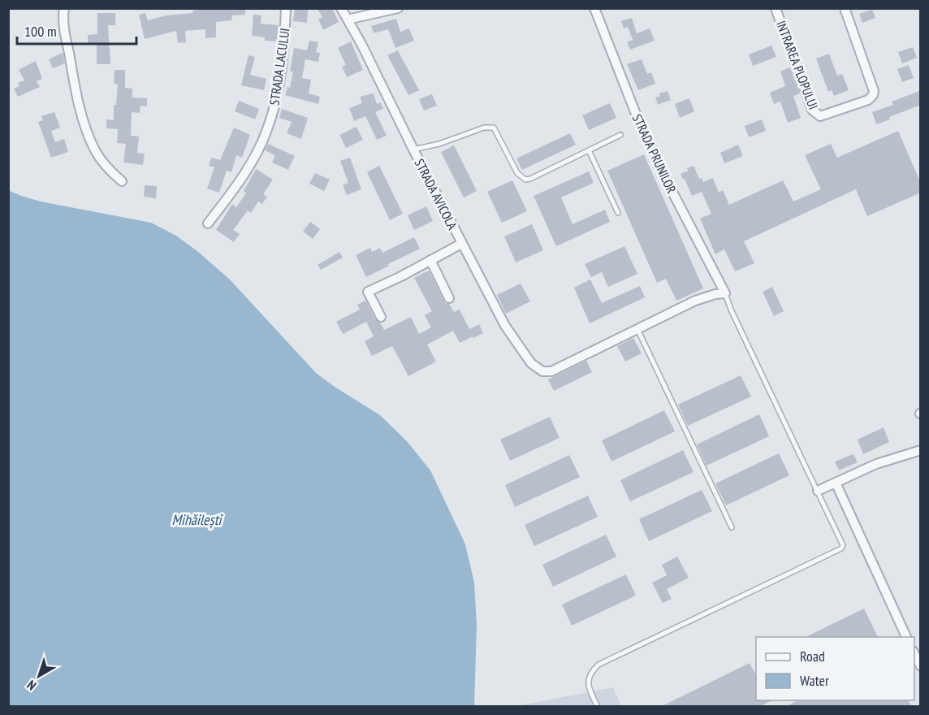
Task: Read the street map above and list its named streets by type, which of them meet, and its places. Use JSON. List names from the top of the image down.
{
  "streets": {
    "street": [
      "INTRAREA PLOPULUI",
      "STRADA LACULUI",
      "STRADA PRUNILOR",
      "STRADA AVICOLA"
    ]
  },
  "water": ["Mihăilești"],
  "legend": ["Road", "Water"],
  "scale_bar": "100 m",
  "north": "bottom left"
}
